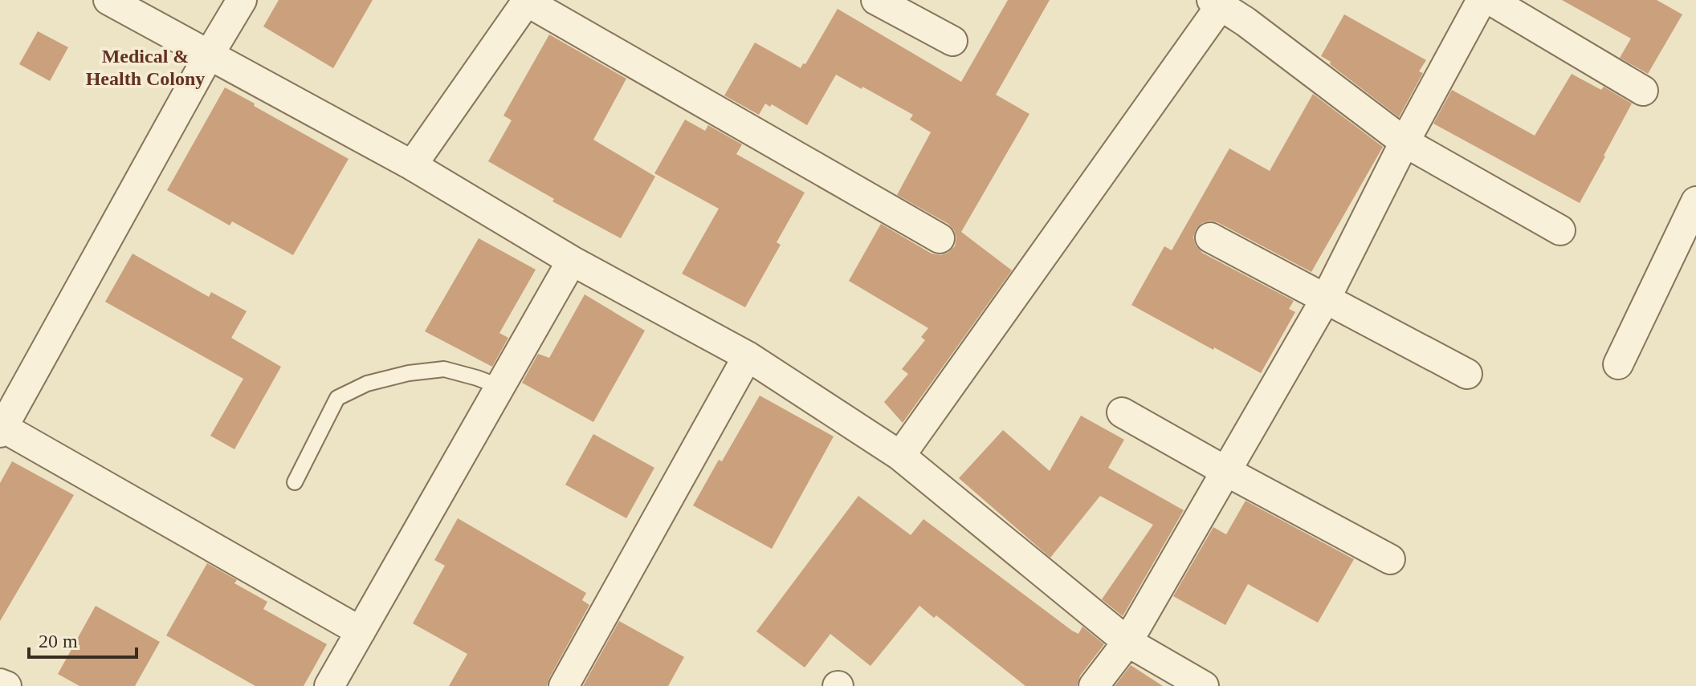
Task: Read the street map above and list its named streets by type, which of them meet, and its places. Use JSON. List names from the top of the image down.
{
  "districts": ["Medical & Health Colony"],
  "scale_bar": "20 m"
}
